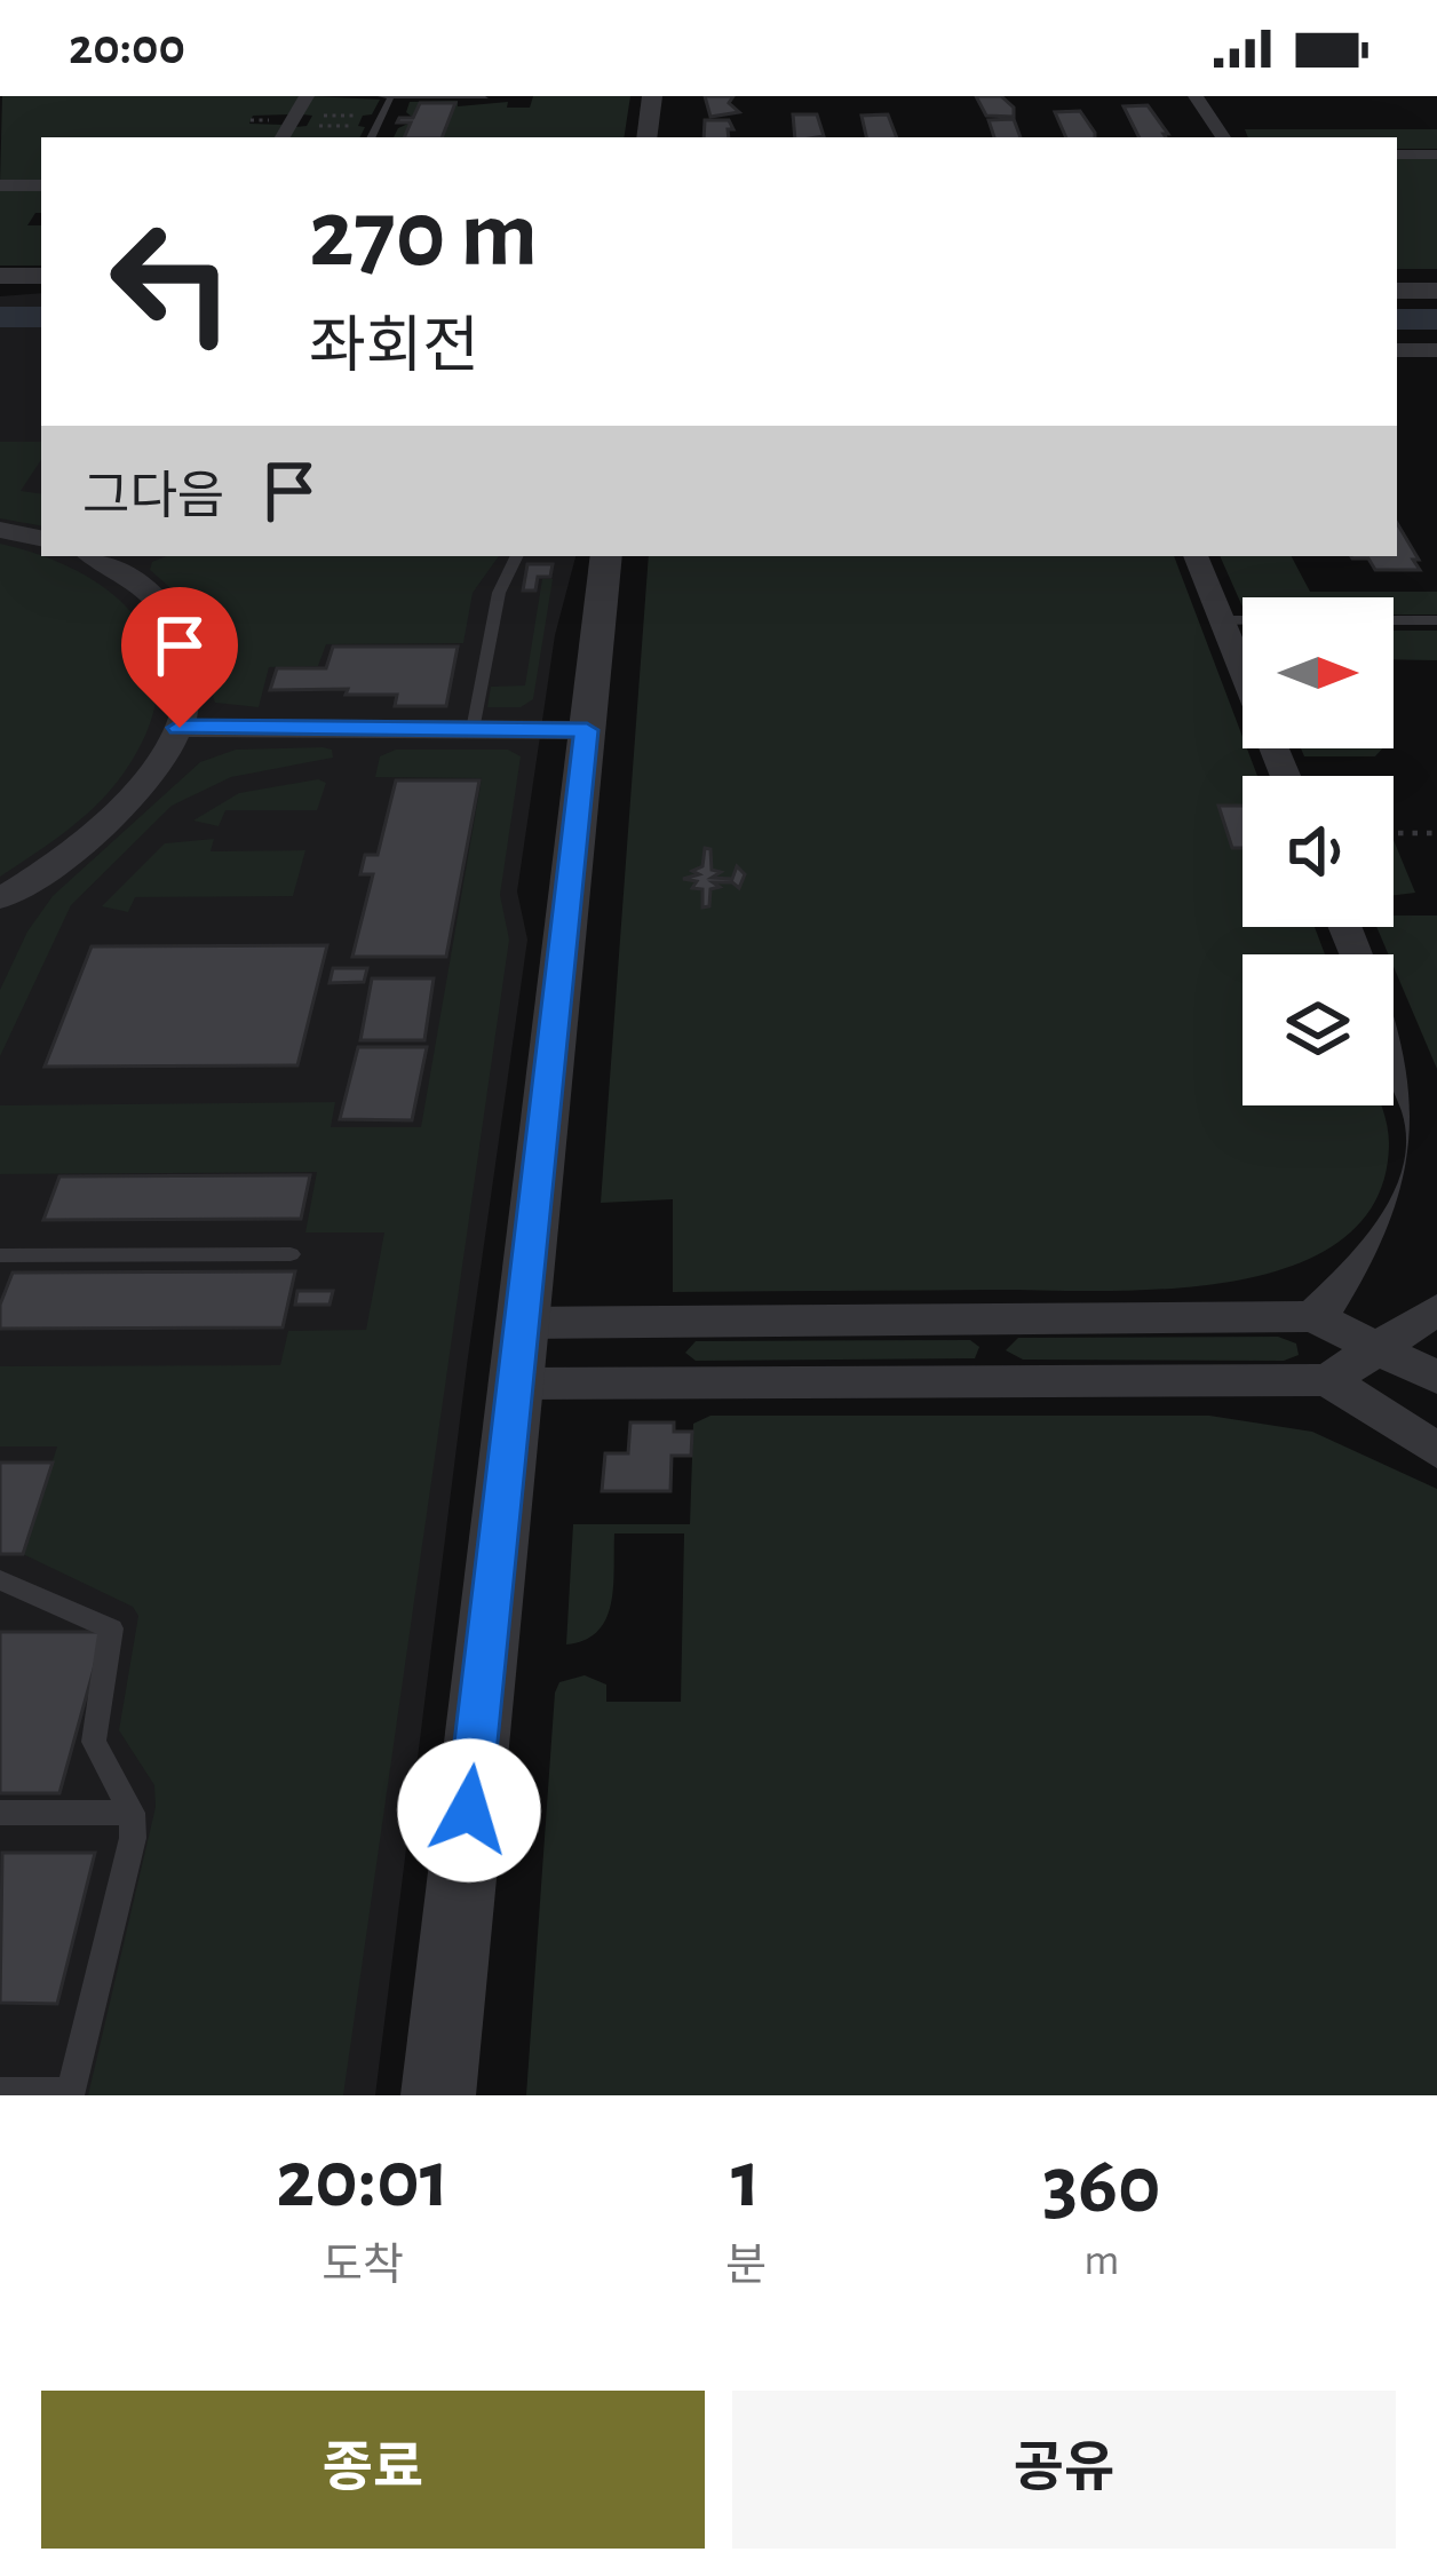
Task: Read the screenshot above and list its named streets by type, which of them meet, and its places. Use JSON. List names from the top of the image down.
{
  "north": "right",
  "page": {
    "status": "20:00",
    "turn": ["270 m", "좌회전"],
    "then": "그다음",
    "eta": [
      "20:01",
      "도착",
      "1",
      "분",
      "360",
      "m"
    ],
    "buttons": ["종료", "공유"]
  }
}
